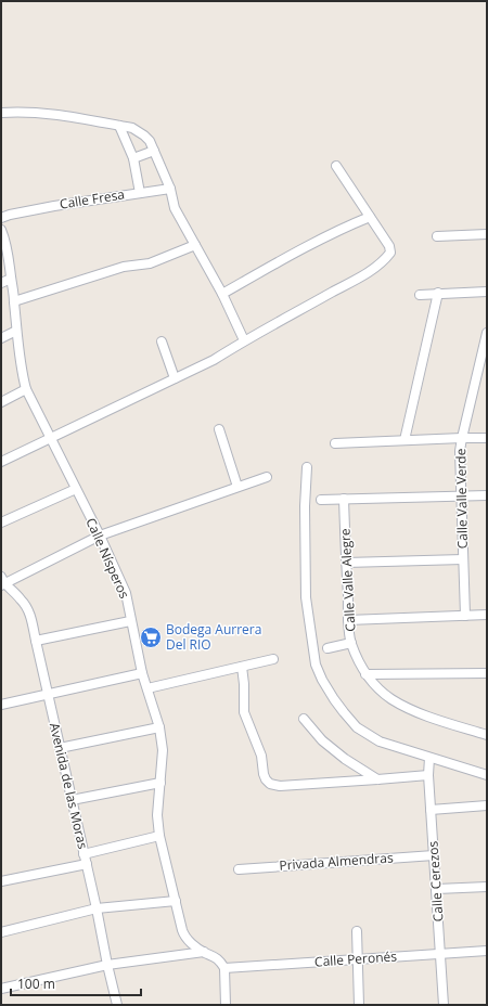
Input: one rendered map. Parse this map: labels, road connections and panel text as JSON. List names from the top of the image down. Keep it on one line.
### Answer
{"streets":{"street":["Calle Fresa","Calle Valle Verde","Calle Nísperos","Calle Valle Alegre","Avenida de las Moras","Privada Almendras","Calle Cerezos","Calle Peronés"]},"crossings":[["Calle Nísperos","Calle Peronés"],["Privada Almendras","Calle Cerezos"],["Calle Cerezos","Calle Peronés"]],"places":{"supermarket":["Bodega Aurrera Del RIO"]},"scale_bar":"100 m"}
